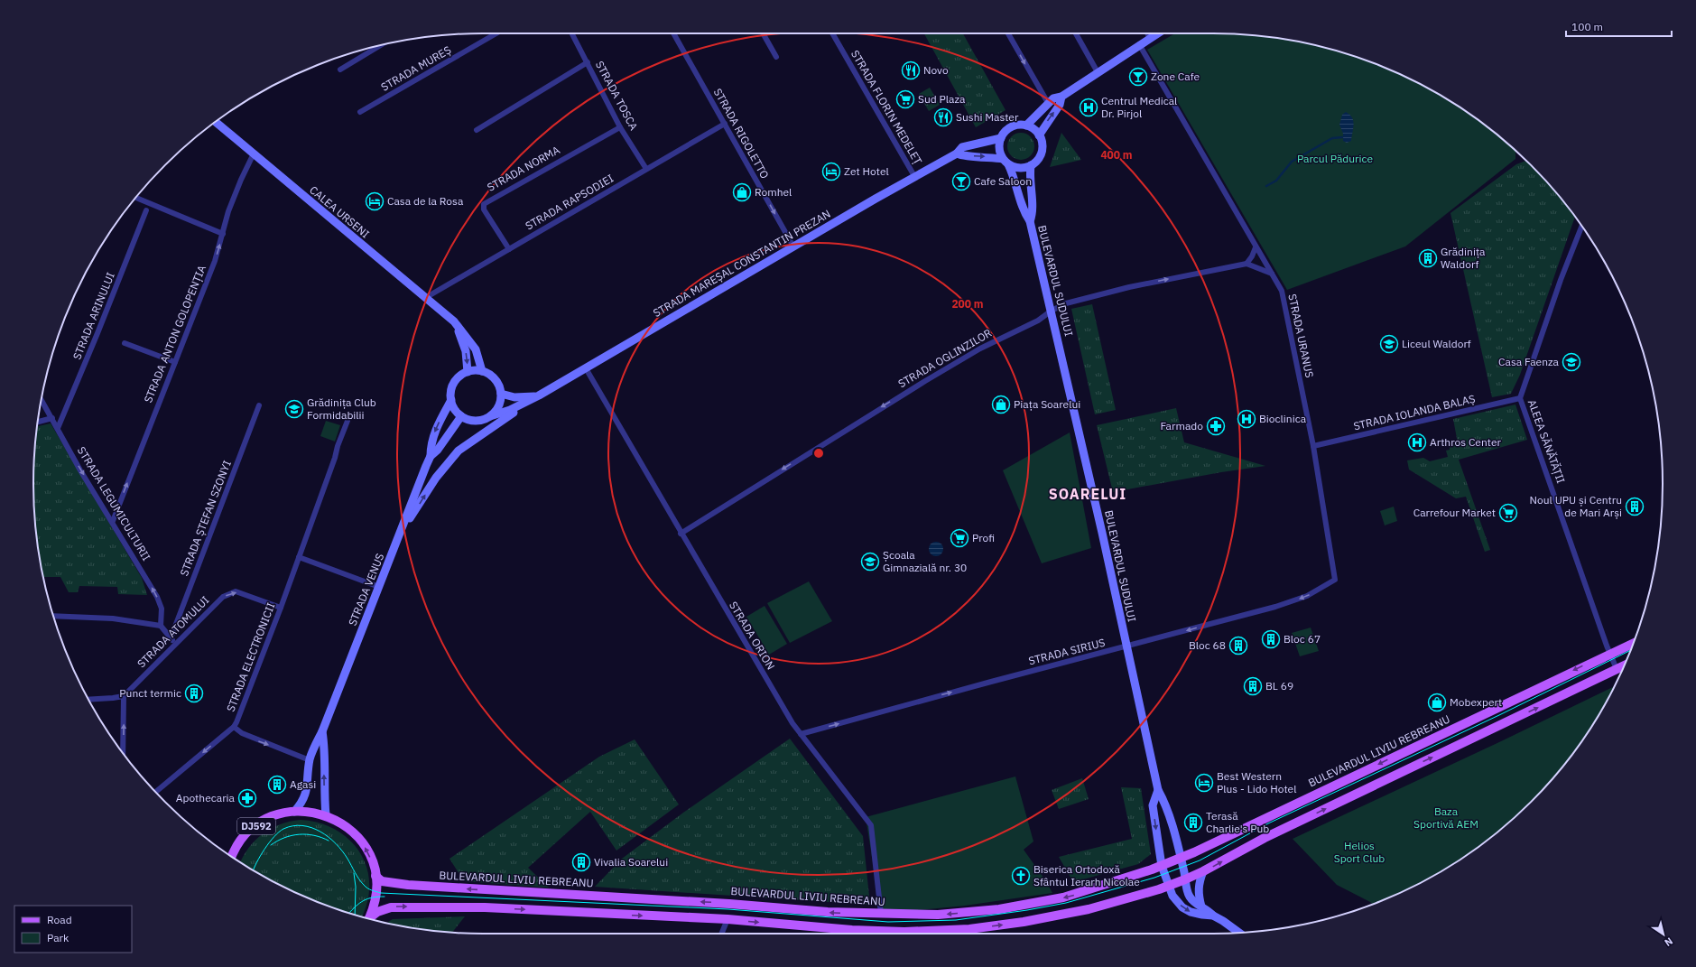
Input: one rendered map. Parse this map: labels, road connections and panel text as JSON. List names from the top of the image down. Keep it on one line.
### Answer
{"streets":{"main road":["CALEA URSENI","STRADA MAREȘAL CONSTANTIN PREZAN","BULEVARDUL SUDULUI","STRADA VENUS","BULEVARDUL LIVIU REBREANU","DJ592"],"street":["STRADA MUREȘ","STRADA TOSCA","STRADA FLORIN MEDELEȚ","STRADA RIGOLETTO","STRADA NORMA","STRADA RAPSODIEI","STRADA ARINULUI","STRADA ANTON GOLOPENȚIA","STRADA URANUS","STRADA OGLINZILOR","STRADA IOLANDA BALAȘ","ALEEA SĂNĂTĂȚII","STRADA LEGUMICULTURII","STRADA ȘTEFAN SZONYI","STRADA ATOMULUI","STRADA ORION","STRADA SIRIUS","STRADA ELECTRONICII"]},"crossings":[["STRADA TOSCA","STRADA NORMA"],["STRADA TOSCA","STRADA RAPSODIEI"],["STRADA FLORIN MEDELEȚ","STRADA MAREȘAL CONSTANTIN PREZAN"],["STRADA RIGOLETTO","STRADA RAPSODIEI"],["STRADA RIGOLETTO","STRADA MAREȘAL CONSTANTIN PREZAN"],["STRADA NORMA","STRADA RAPSODIEI"],["STRADA RAPSODIEI","CALEA URSENI"],["CALEA URSENI","STRADA MAREȘAL CONSTANTIN PREZAN"],["CALEA URSENI","STRADA ANTON GOLOPENȚIA"],["CALEA URSENI","STRADA VENUS"],["STRADA MAREȘAL CONSTANTIN PREZAN","BULEVARDUL SUDULUI"],["STRADA MAREȘAL CONSTANTIN PREZAN","STRADA VENUS"],["STRADA MAREȘAL CONSTANTIN PREZAN","STRADA ORION"],["BULEVARDUL SUDULUI","STRADA OGLINZILOR"],["BULEVARDUL SUDULUI","STRADA SIRIUS"],["BULEVARDUL SUDULUI","BULEVARDUL LIVIU REBREANU"],["STRADA ARINULUI","STRADA LEGUMICULTURII"],["STRADA ANTON GOLOPENȚIA","STRADA LEGUMICULTURII"],["STRADA URANUS","STRADA IOLANDA BALAȘ"],["STRADA URANUS","STRADA SIRIUS"],["STRADA OGLINZILOR","STRADA ORION"],["STRADA IOLANDA BALAȘ","ALEEA SĂNĂTĂȚII"],["ALEEA SĂNĂTĂȚII","BULEVARDUL LIVIU REBREANU"],["STRADA VENUS","DJ592"],["STRADA ATOMULUI","STRADA ELECTRONICII"],["STRADA ORION","STRADA SIRIUS"],["STRADA ORION","BULEVARDUL LIVIU REBREANU"],["BULEVARDUL LIVIU REBREANU","DJ592"]],"one_way":["STRADA RIGOLETTO","STRADA ANTON GOLOPENȚIA","STRADA ATOMULUI"],"districts":["SOARELUI"],"parks":["Parcul Pădurice","Baza Sportivă AEM","Helios Sport Club"],"places":{"restaurant":["Novo","Sushi Master"],"bar":["Zone Cafe","Cafe Saloon"],"supermarket":["Sud Plaza","Carrefour Market","Profi"],"hospital":["Centrul Medical Dr. Pirjol","Bioclinica","Arthros Center"],"hotel":["Zet Hotel","Casa de la Rosa","Best Western Plus - Lido Hotel"],"shop":["Romhel","Piața Soarelui","Mobexpert"],"building":["Grădinița Waldorf","Noul UPU și Centru de Mari Arși","Bloc 67","Bloc 68","BL 69","Punct termic","Agasi","Terasă Charlie's Pub","Vivalia Soarelui"],"school or university":["Liceul Waldorf","Casa Faenza","Grădinița Club Formidabilii","Școala Gimnazială nr. 30"],"pharmacy":["Farmado","Apothecaria"],"church":["Biserica Ortodoxă Sfântul Ierarh Nicolae"]},"legend":["Road","Park"],"scale_bar":"100 m","north":"bottom right","rings":["400 m","200 m"]}
